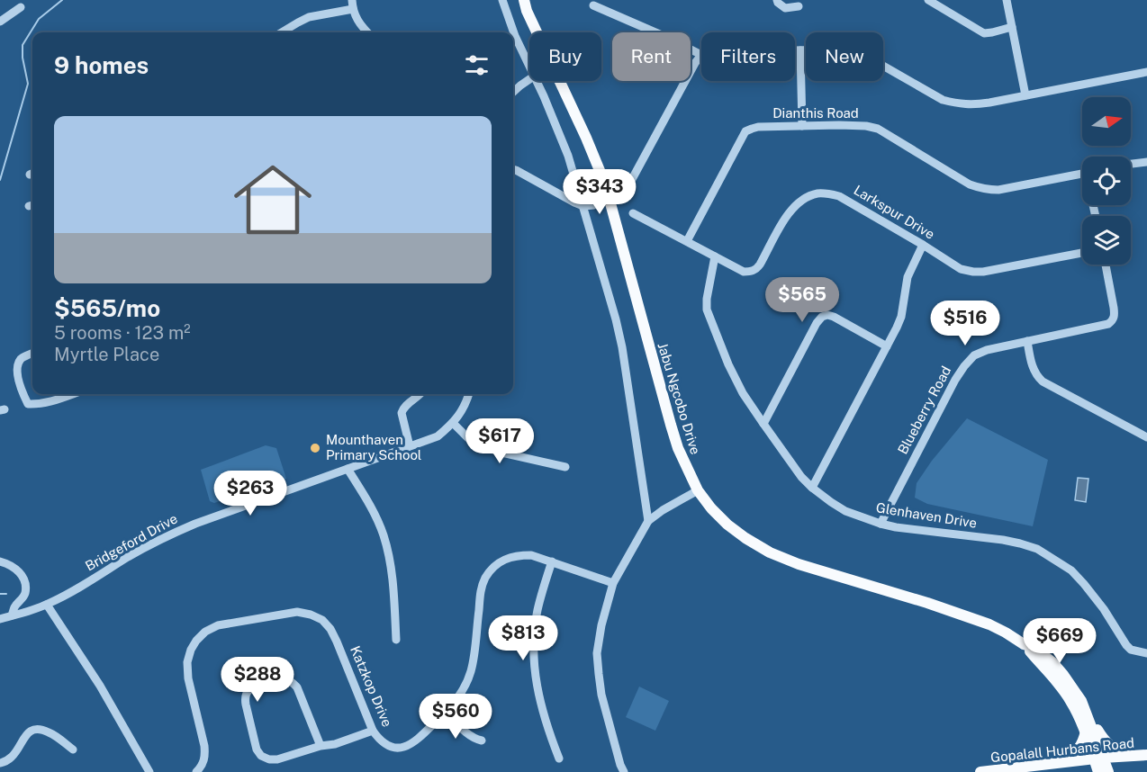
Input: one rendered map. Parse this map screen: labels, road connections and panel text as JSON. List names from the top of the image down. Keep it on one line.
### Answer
{"streets":{"main road":["Jabu Ngcobo Drive","Gopalall Hurbans Road"],"street":["Dianthis Road","Larkspur Drive","Blueberry Road","Glenhaven Drive","Bridgeford Drive","Katzkop Drive"]},"crossings":[["Dianthis Road","Larkspur Drive"],["Larkspur Drive","Glenhaven Drive"],["Jabu Ngcobo Drive","Gopalall Hurbans Road"],["Blueberry Road","Glenhaven Drive"]],"places":["Mounthaven Primary School"],"north":"right","page":{"chip":["Buy","Rent","Filters","New"],"heading":"9 homes","list":[{"name":"$565/mo","note":"5 rooms · 123 m² · Myrtle Place"}],"price":["$343","$565","$516","$617","$263","$813","$669","$288","$560"]}}
